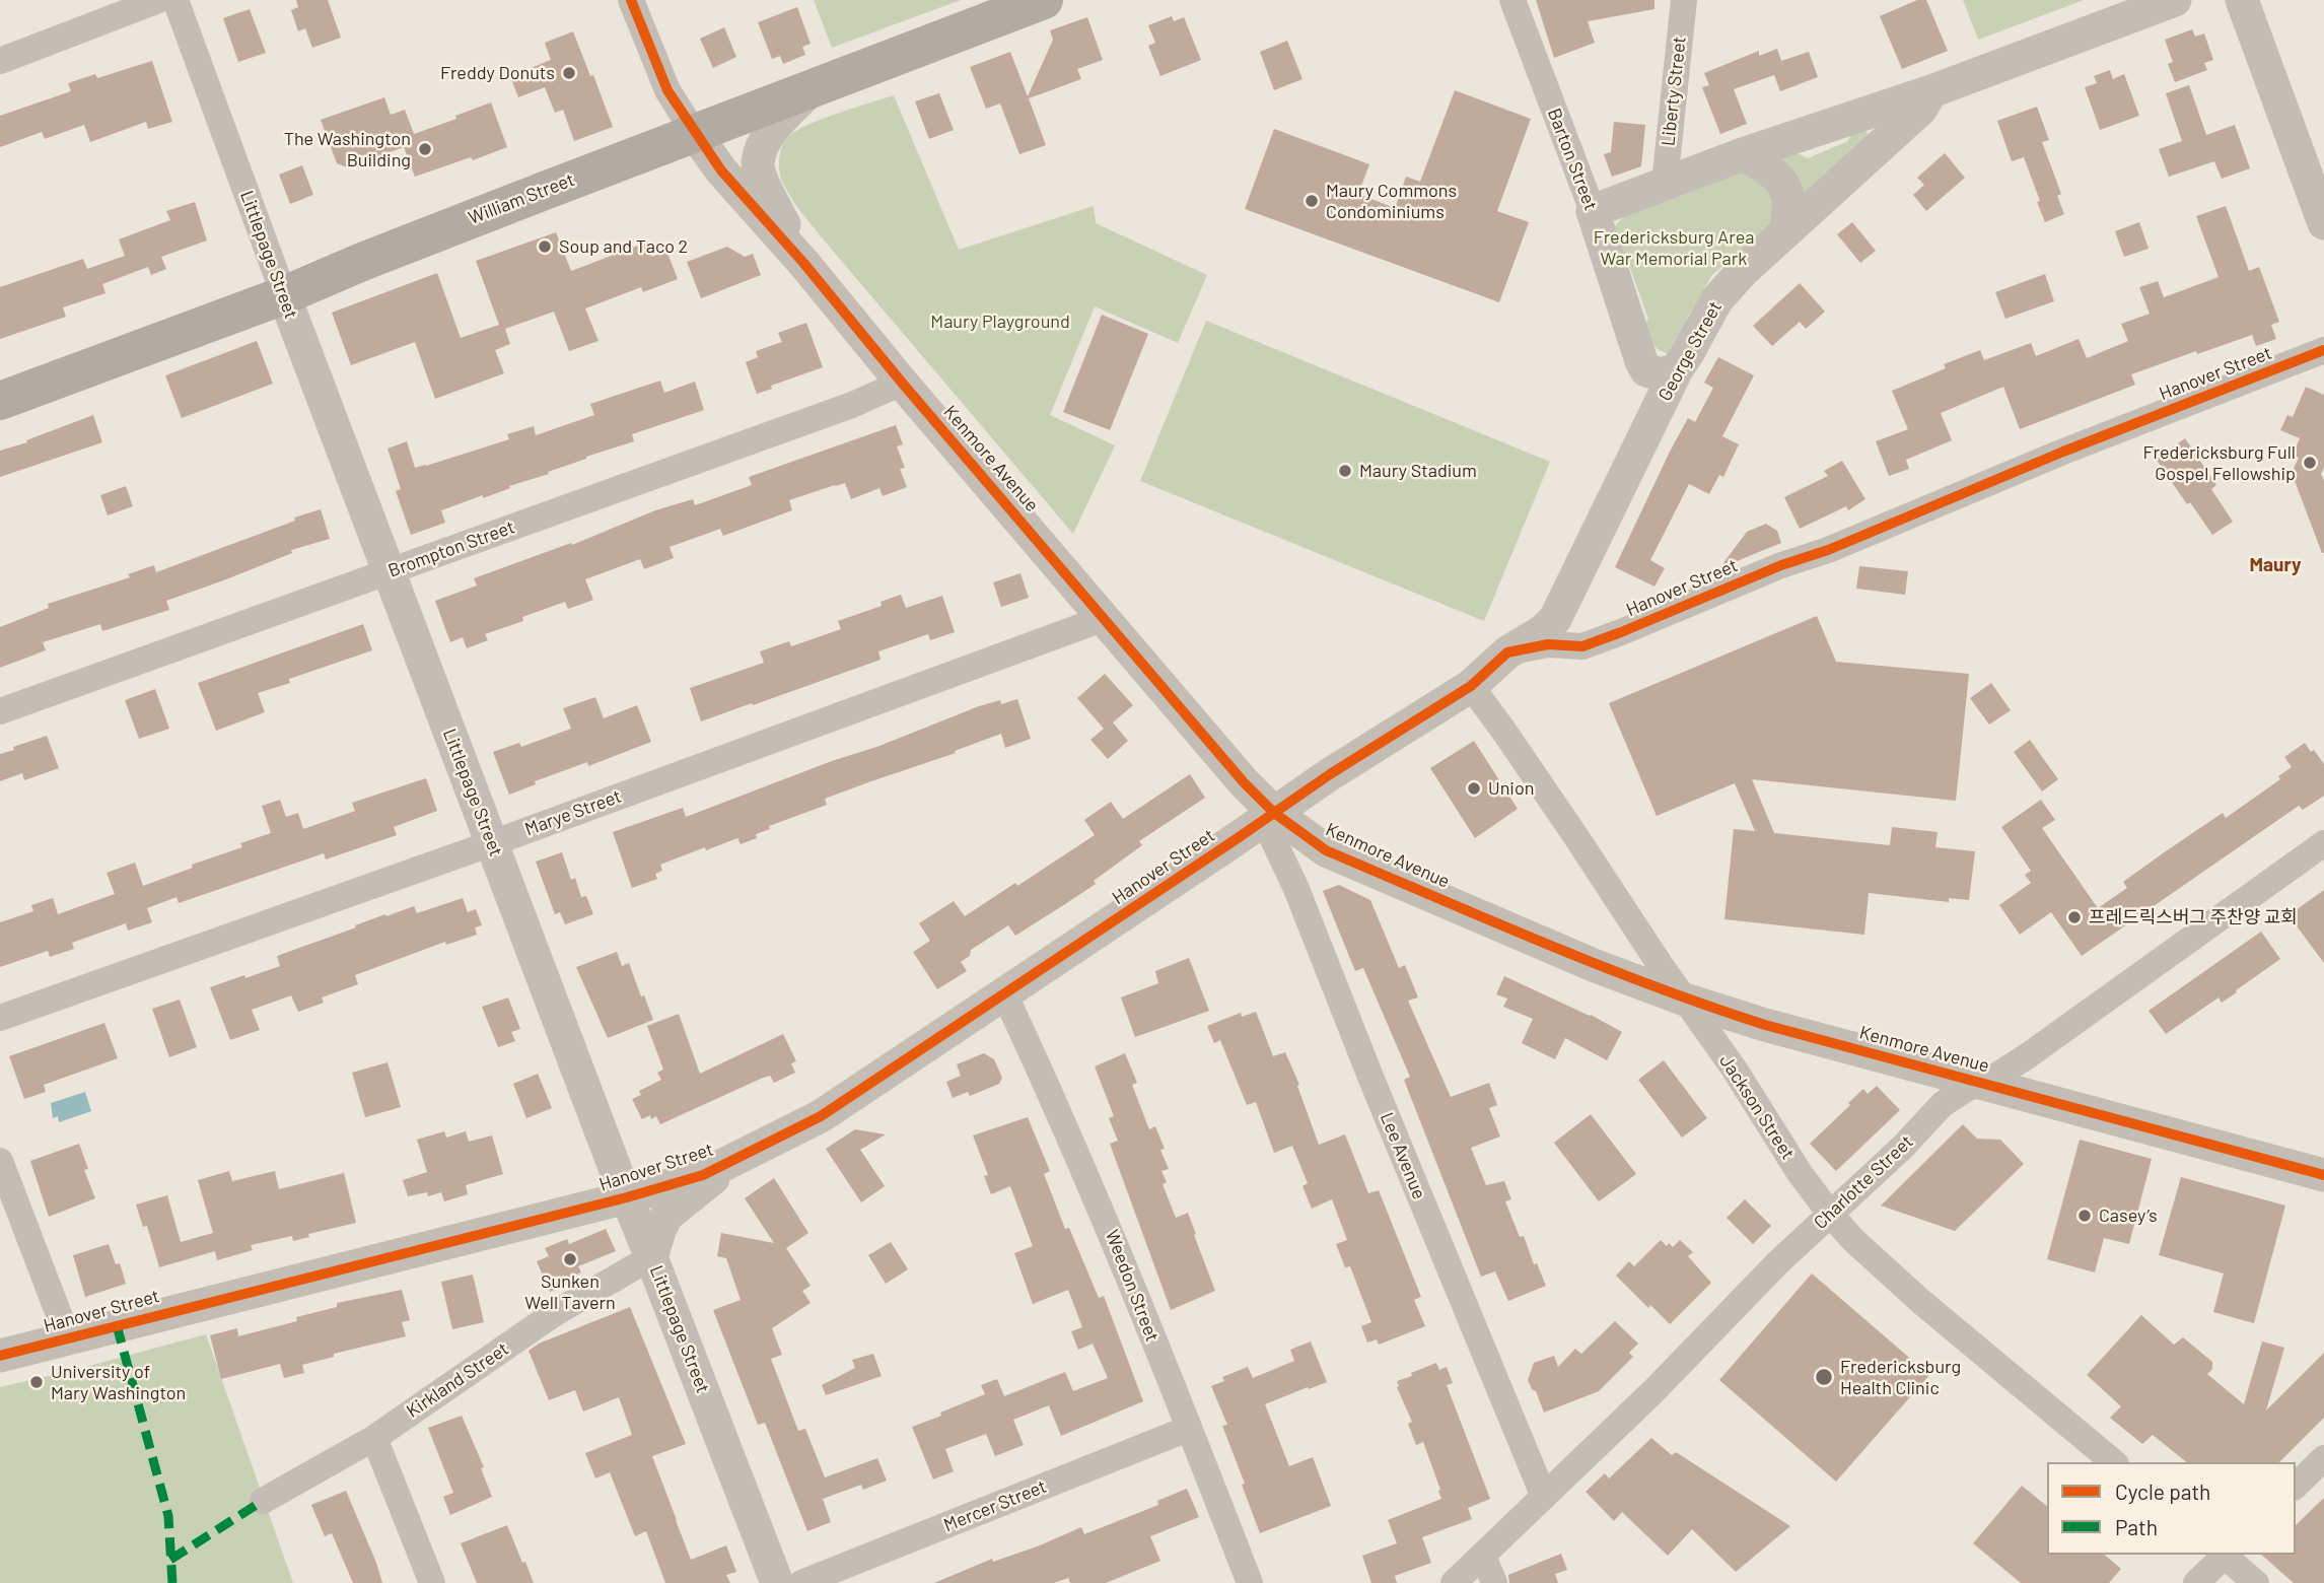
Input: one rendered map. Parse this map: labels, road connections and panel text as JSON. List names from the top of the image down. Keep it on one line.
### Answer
{"streets":{"main road":["William Street"],"street":["Liberty Street","Barton Street","Littlepage Street","George Street","Hanover Street","Kenmore Avenue","Brompton Street","Marye Street","Jackson Street","Lee Avenue","Charlotte Street","Weedon Street","Kirkland Street","Mercer Street"]},"crossings":[["Barton Street","George Street"],["William Street","Littlepage Street"],["William Street","Kenmore Avenue"],["Littlepage Street","Hanover Street"],["Littlepage Street","Brompton Street"],["Littlepage Street","Marye Street"],["Littlepage Street","Kirkland Street"],["George Street","Hanover Street"],["Hanover Street","Kenmore Avenue"],["Hanover Street","Jackson Street"],["Hanover Street","Lee Avenue"],["Hanover Street","Weedon Street"],["Kenmore Avenue","Brompton Street"],["Kenmore Avenue","Marye Street"],["Kenmore Avenue","Jackson Street"],["Kenmore Avenue","Lee Avenue"],["Kenmore Avenue","Charlotte Street"],["Jackson Street","Charlotte Street"],["Lee Avenue","Charlotte Street"],["Weedon Street","Mercer Street"]],"districts":["Maury"],"parks":["Fredericksburg Area War Memorial Park","Maury Playground"],"places":["Freddy Donuts","The Washington Building","Maury Commons Condominiums","Soup and Taco 2","Fredericksburg Full Gospel Fellowship","Maury Stadium","Union","프레드릭스버그 주찬양 교회","Casey’s","Sunken Well Tavern","Fredericksburg Health Clinic","University of Mary Washington"],"legend":["Cycle path","Path"]}
